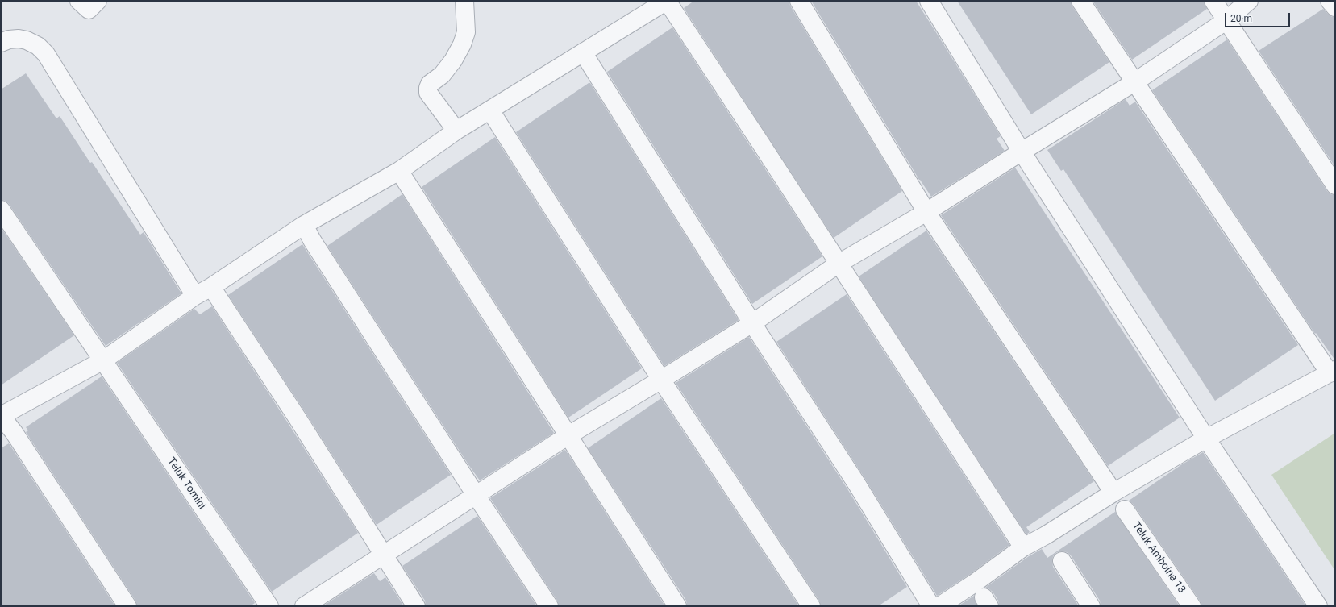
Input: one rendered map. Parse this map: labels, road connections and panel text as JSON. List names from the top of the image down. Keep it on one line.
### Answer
{"streets":{"street":["Teluk Tomini","Teluk Amboina 13"]},"scale_bar":"20 m"}
